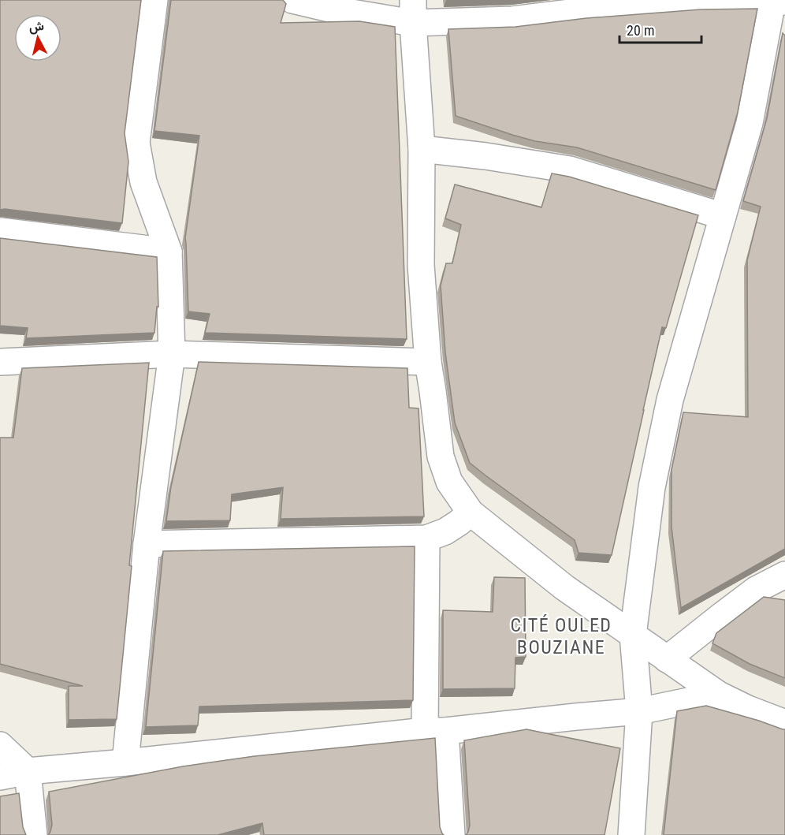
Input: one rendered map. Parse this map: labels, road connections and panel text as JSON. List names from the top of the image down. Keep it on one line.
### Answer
{"districts":["CITÉ OULED BOUZIANE"],"scale_bar":"20 m","north":"top"}
